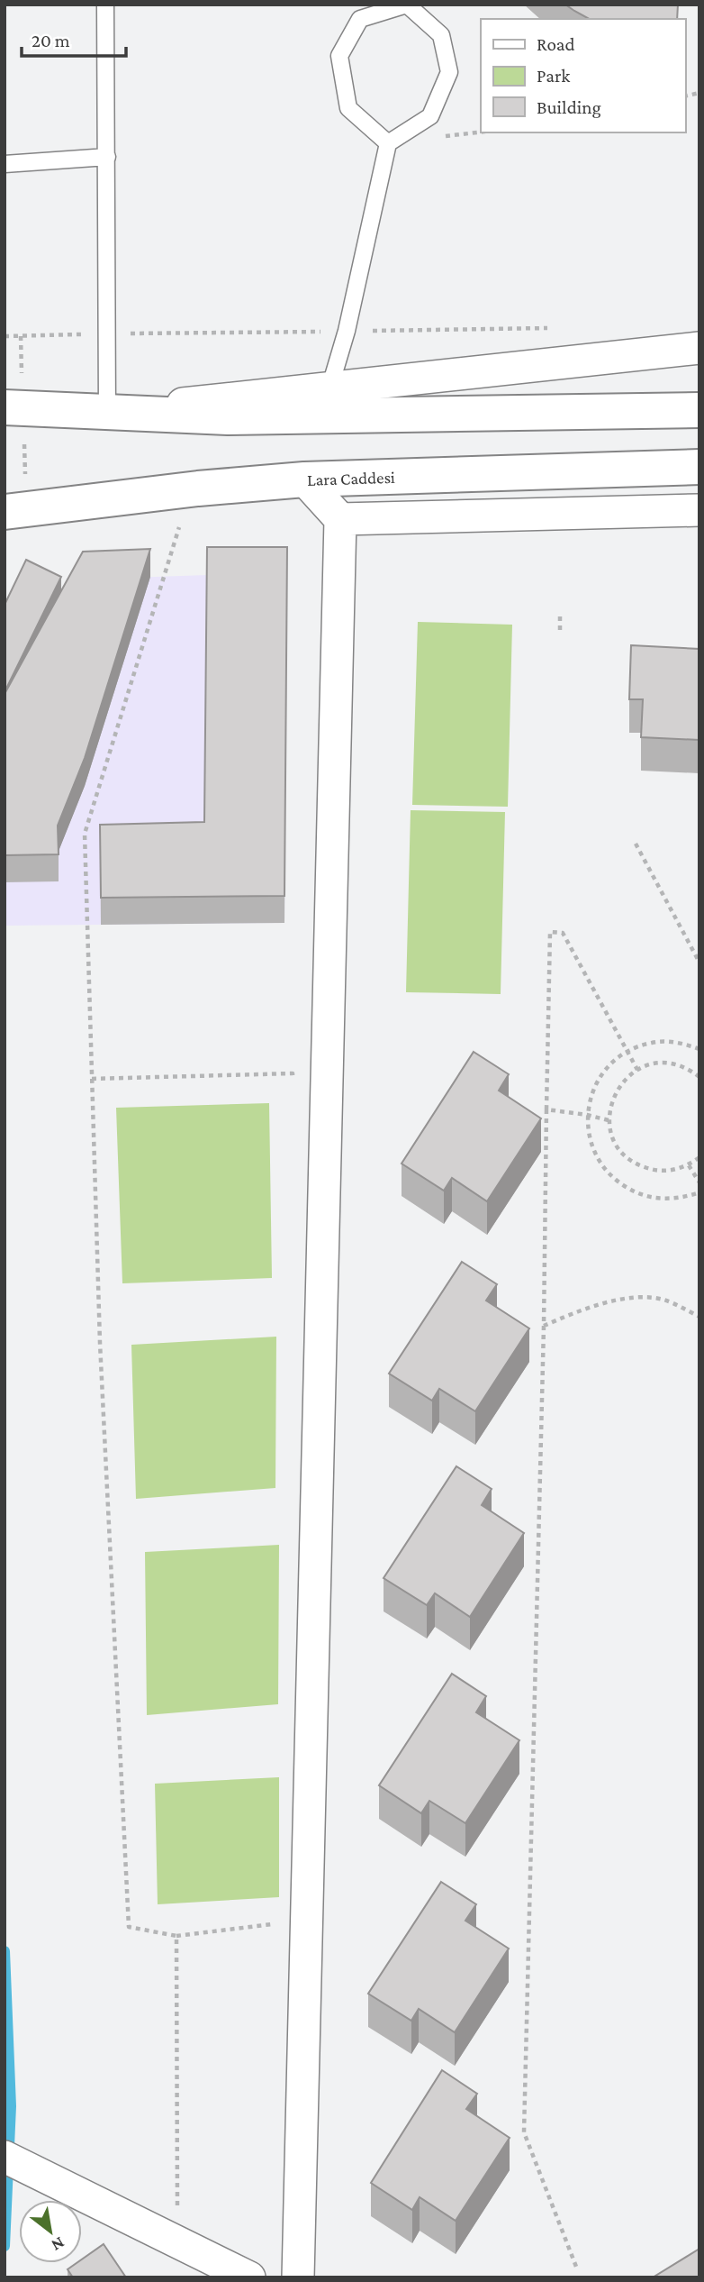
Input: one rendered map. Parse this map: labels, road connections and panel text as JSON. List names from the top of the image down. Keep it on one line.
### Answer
{"streets":{"main road":["Lara Caddesi"]},"legend":["Road","Park","Building"],"scale_bar":"20 m","north":"bottom right"}
